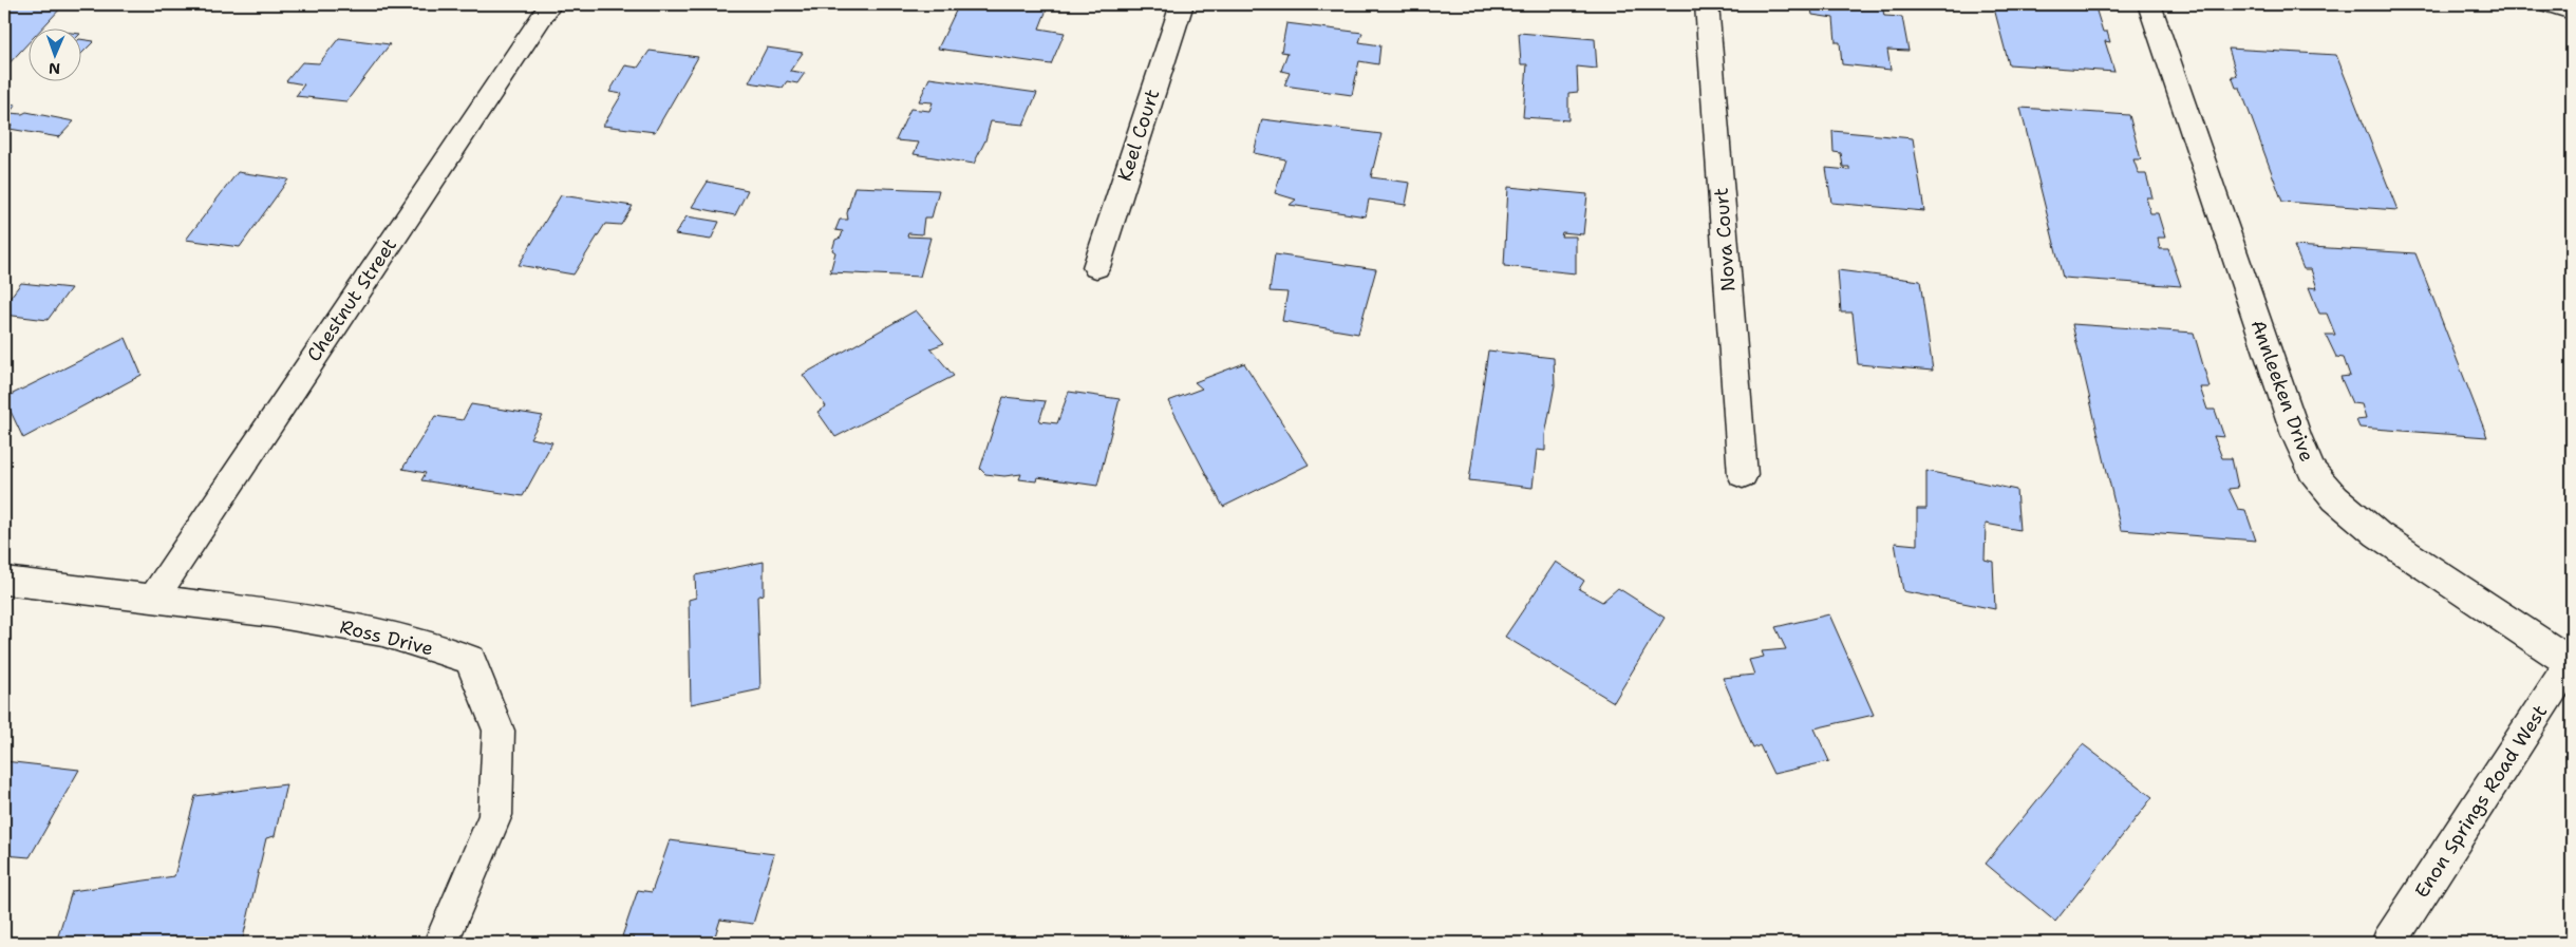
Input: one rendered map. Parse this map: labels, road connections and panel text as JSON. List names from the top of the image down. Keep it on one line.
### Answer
{"streets":{"street":["Keel Court","Nova Court","Chestnut Street","Annleeken Drive","Ross Drive","Enon Springs Road West"]},"crossings":[["Chestnut Street","Ross Drive"],["Annleeken Drive","Enon Springs Road West"]],"north":"bottom"}
